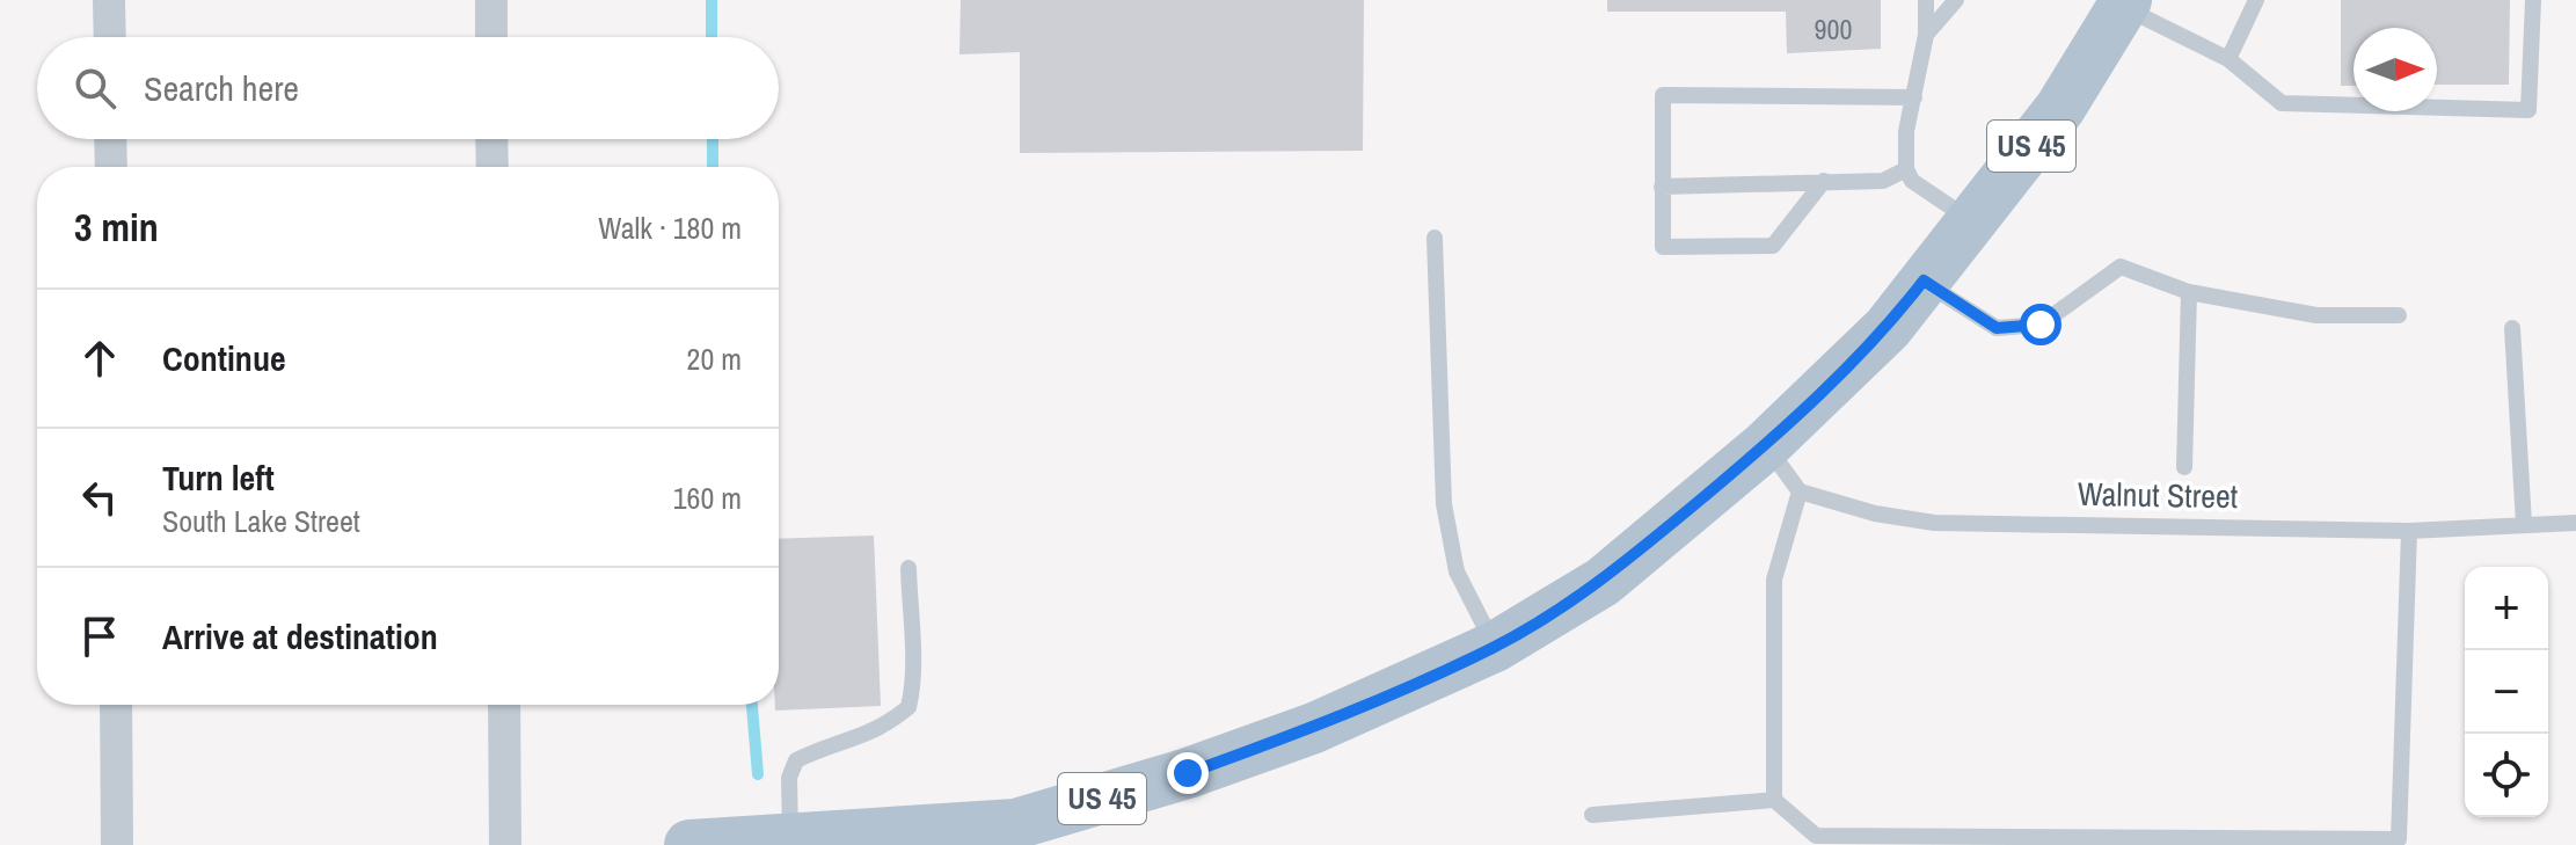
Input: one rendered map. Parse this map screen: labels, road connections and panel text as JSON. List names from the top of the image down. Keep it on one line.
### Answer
{"streets":{"main road":["US 45"],"lane":["Walnut Street"]},"house_numbers":["900"],"north":"right","page":{"search":"Search here","heading":["3 min","Walk · 180 m"],"list":[["Continue","20 m"],["Turn left","South Lake Street","160 m"],"Arrive at destination"],"map_buttons":["+","−"]}}
